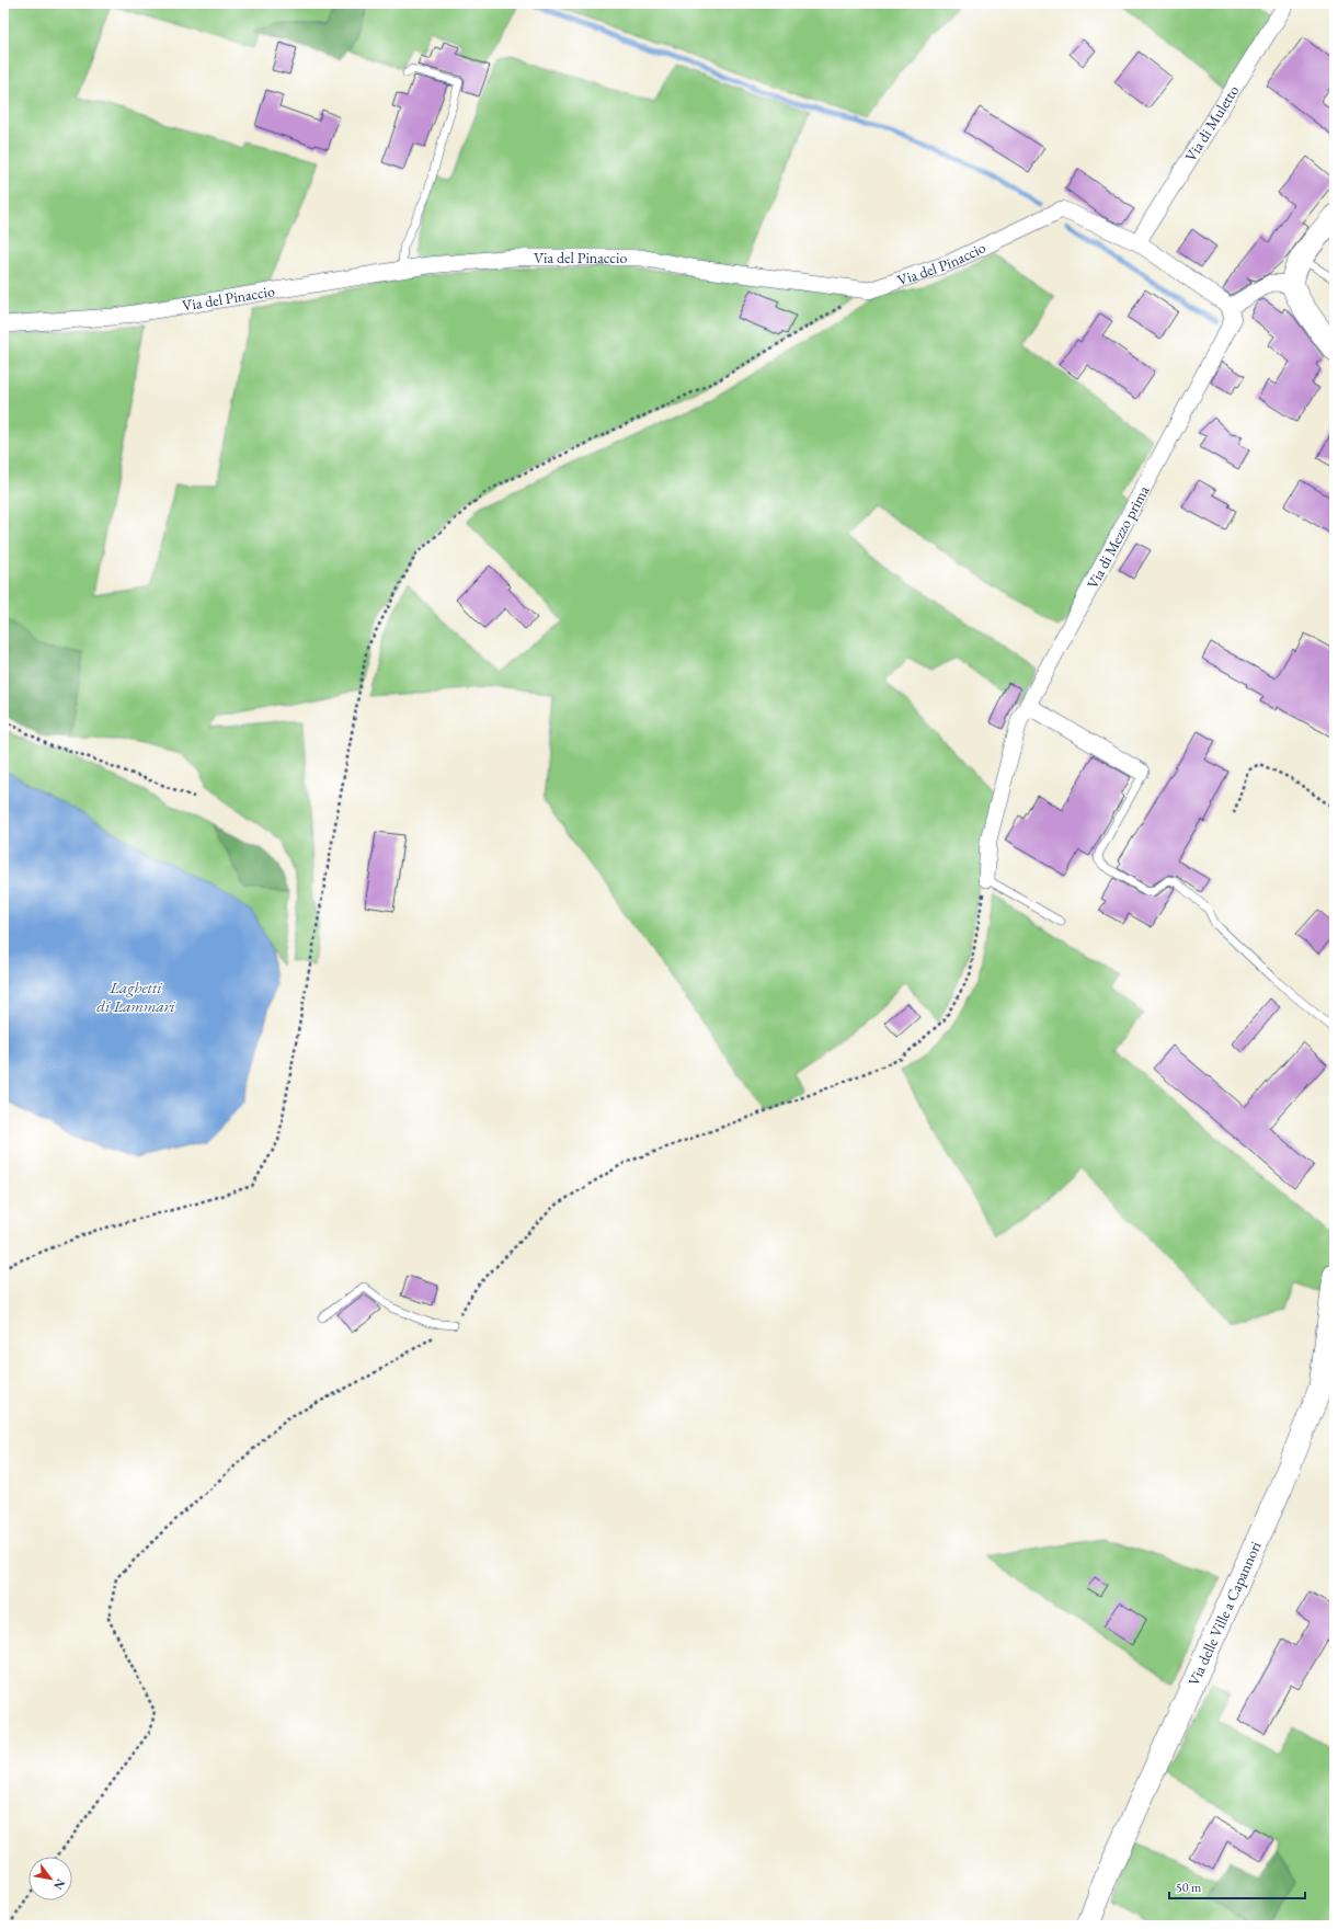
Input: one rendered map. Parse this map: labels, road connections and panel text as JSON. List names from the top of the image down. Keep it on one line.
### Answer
{"streets":{"street":["Via di Muletto","Via del Pinaccio","Via di Mezzo prima","Via delle Ville a Capannori"]},"crossings":[["Via di Muletto","Via del Pinaccio"]],"water":["Laghetti di Lammari"],"scale_bar":"50 m","north":"bottom right"}
